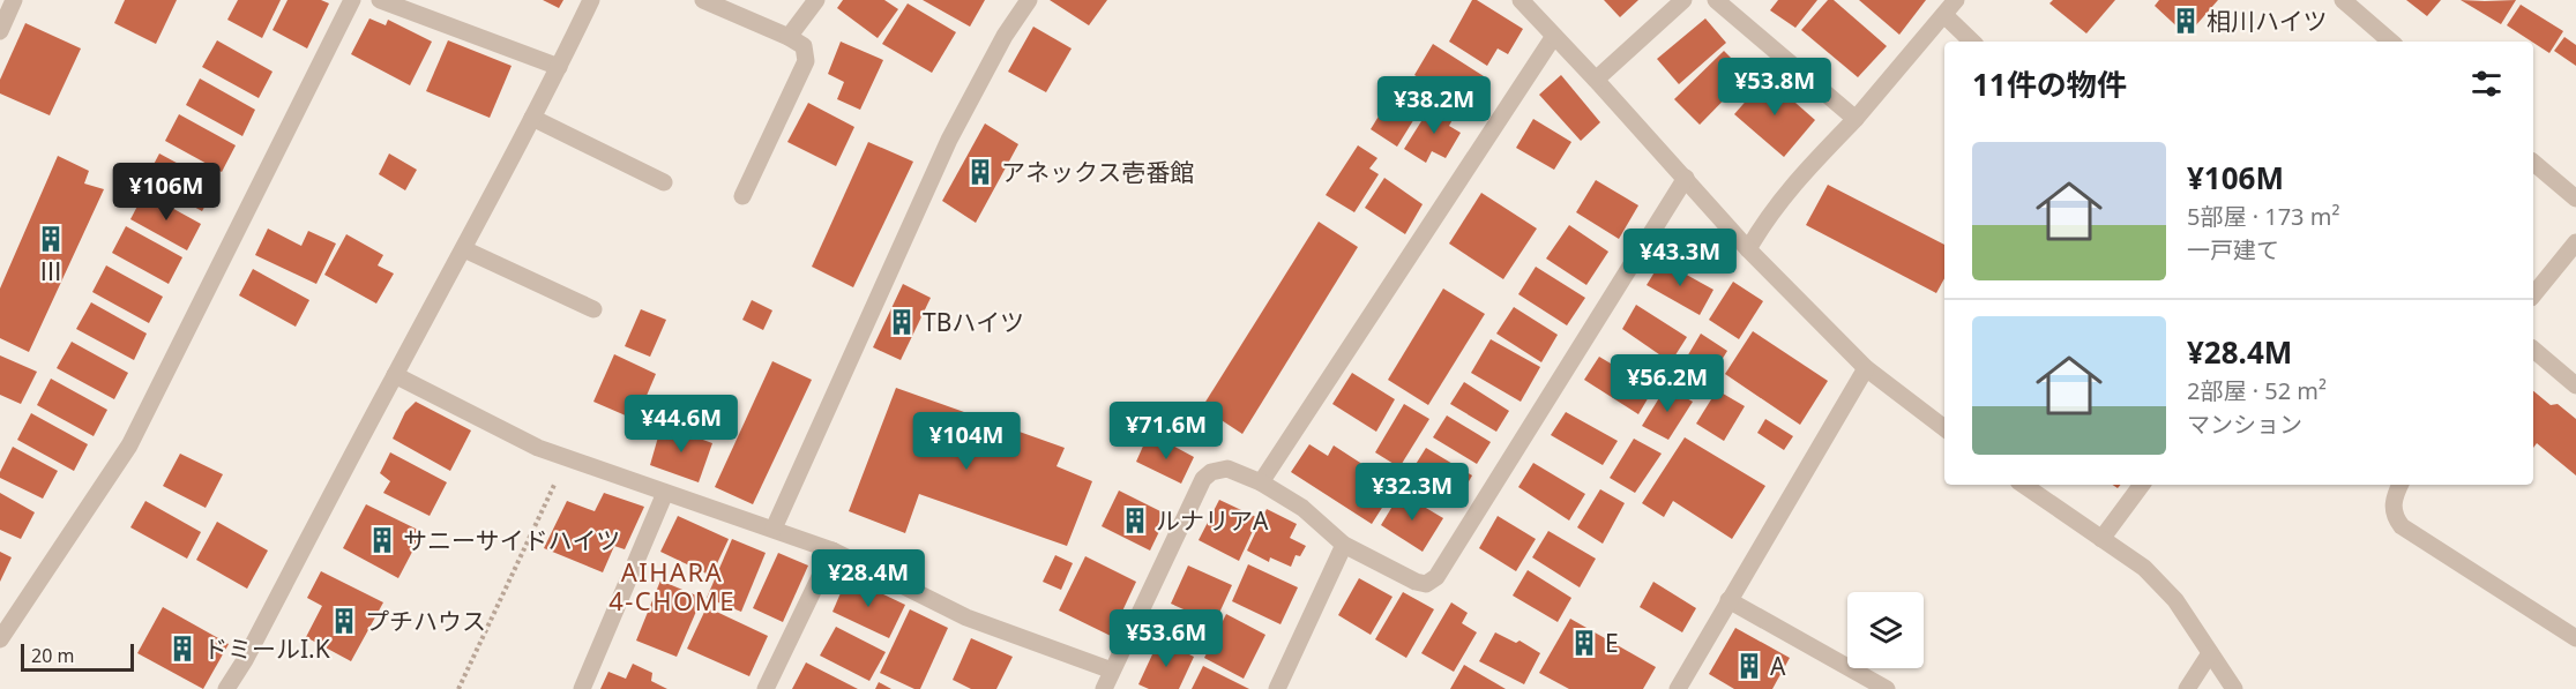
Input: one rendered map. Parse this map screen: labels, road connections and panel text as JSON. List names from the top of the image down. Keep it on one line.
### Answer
{"districts":["AIHARA 4-CHOME"],"places":{"building":["相川ハイツ","アネックス壱番館","Ⅲ","TBハイツ","ルナリアA","サニーサイドハイツ","プチハウス","E","ドミールI.K","A"]},"scale_bar":"20 m","page":{"heading":"11件の物件","price":["¥53.8M","¥38.2M","¥106M","¥43.3M","¥56.2M","¥44.6M","¥71.6M","¥104M","¥32.3M","¥28.4M","¥53.6M"],"list":[{"name":"¥106M","note":"5部屋 · 173 m² · 一戸建て"},{"name":"¥28.4M","note":"2部屋 · 52 m² · マンション"}],"scale":"20 m"}}
